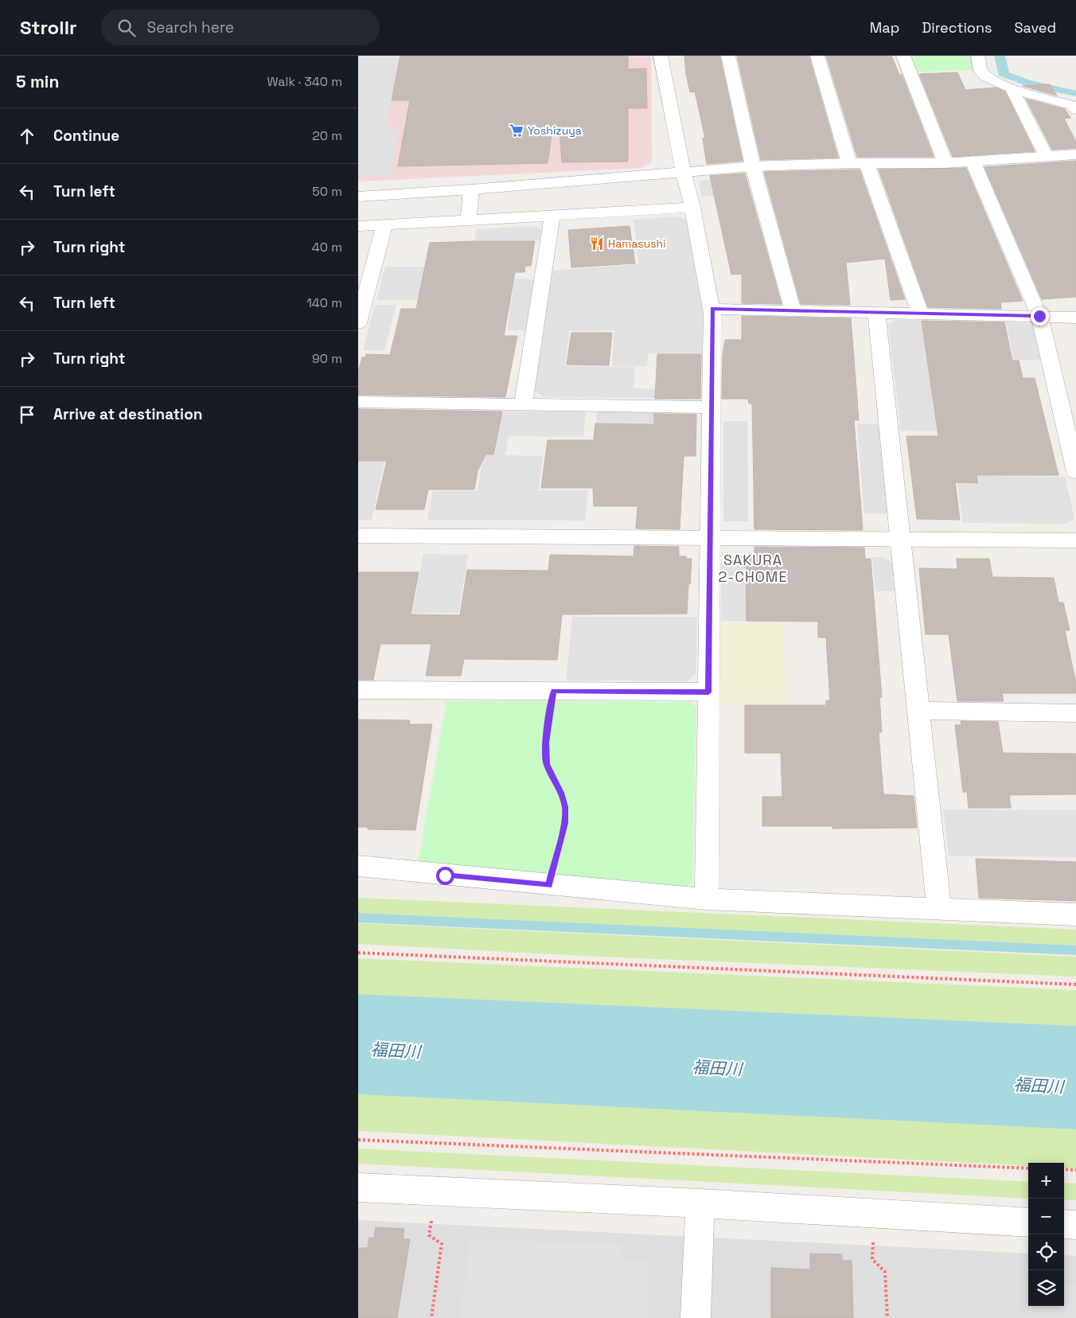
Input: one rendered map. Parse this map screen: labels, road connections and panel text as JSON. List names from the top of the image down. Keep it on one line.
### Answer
{"districts":["SAKURA 2-CHOME"],"water":["福田川"],"places":{"supermarket":["Yoshizuya"],"restaurant":["Hamasushi"]},"page":{"header":"Strollr","search":"Search here","nav":["Map","Directions","Saved"],"heading":["5 min","Walk · 340 m"],"list":[["Continue","20 m"],["Turn left","50 m"],["Turn right","40 m"],["Turn left","140 m"],["Turn right","90 m"],"Arrive at destination"],"map_buttons":["+","−"]}}
